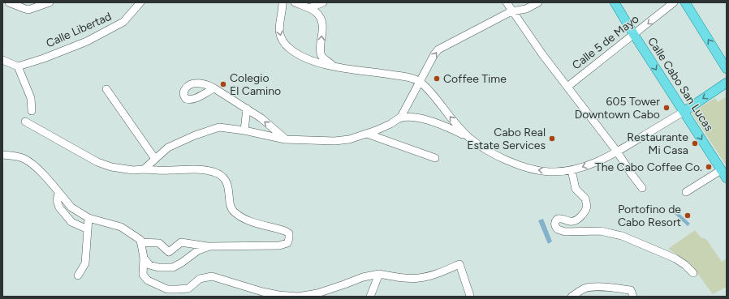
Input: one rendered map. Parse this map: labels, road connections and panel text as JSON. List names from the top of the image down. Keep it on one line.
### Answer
{"streets":{"main road":["Calle Cabo San Lucas"],"street":["Calle Libertad","Calle 5 de Mayo"]},"crossings":[["Calle 5 de Mayo","Calle Cabo San Lucas"]],"one_way":["Calle 5 de Mayo"],"places":["Coffee Time","Colegio El Camino","605 Tower Downtown Cabo","Cabo Real Estate Services","Restaurante Mi Casa","The Cabo Coffee Co.","Portofino de Cabo Resort"]}
